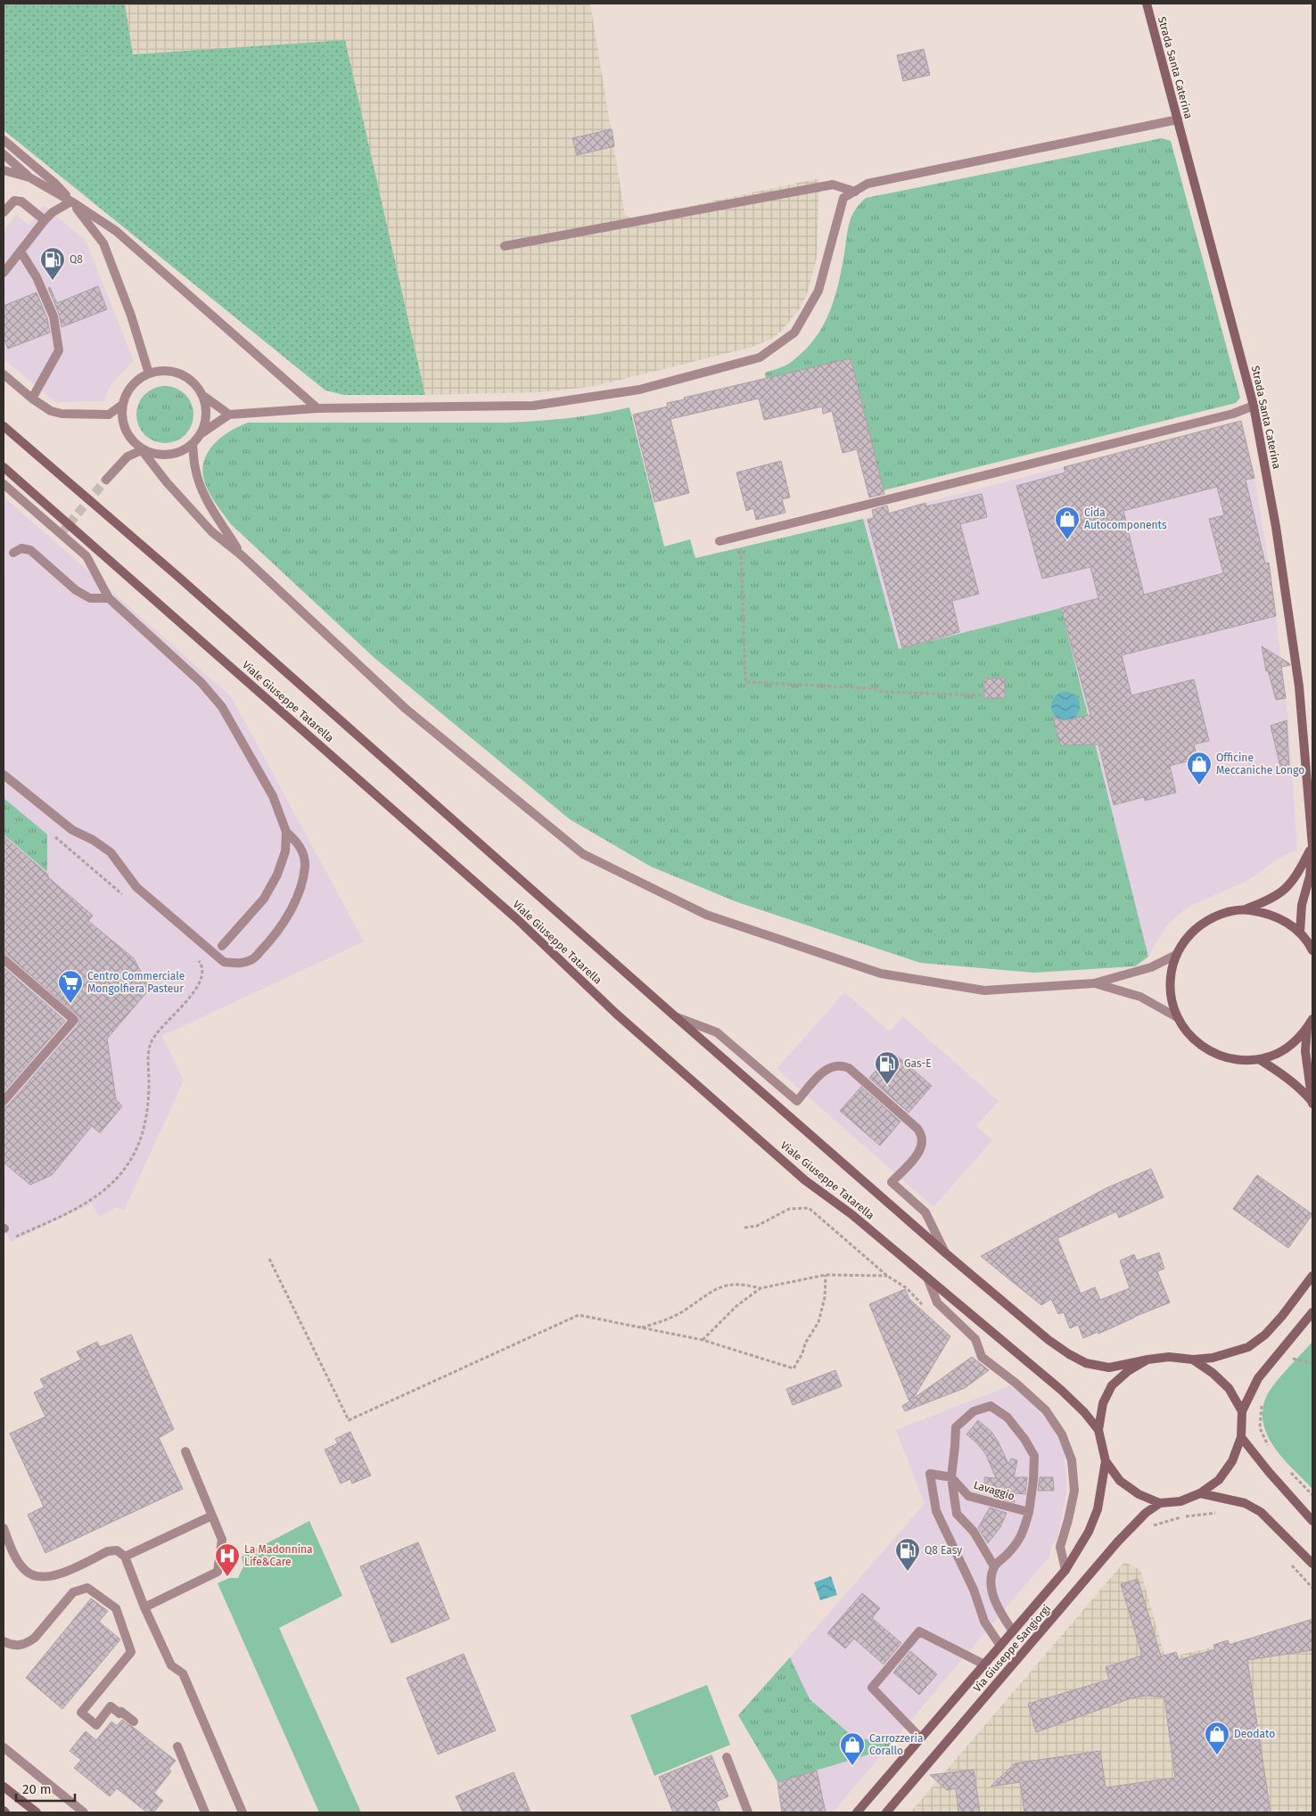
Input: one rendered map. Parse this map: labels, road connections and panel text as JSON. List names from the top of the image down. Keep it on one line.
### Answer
{"streets":{"main road":["Strada Santa Caterina","Viale Giuseppe Tatarella","Via Giuseppe Sangiorgi"],"street":["Lavaggio"]},"crossings":[["Viale Giuseppe Tatarella","Via Giuseppe Sangiorgi"]],"places":{"fuel station":["Q8","Gas-E","Q8 Easy"],"shop":["Cida Autocomponents","Officine Meccaniche Longo","Deodato","Carrozzeria Corallo"],"supermarket":["Centro Commerciale Mongolfiera Pasteur"],"hospital":["La Madonnina Life&Care"]},"scale_bar":"20 m"}
